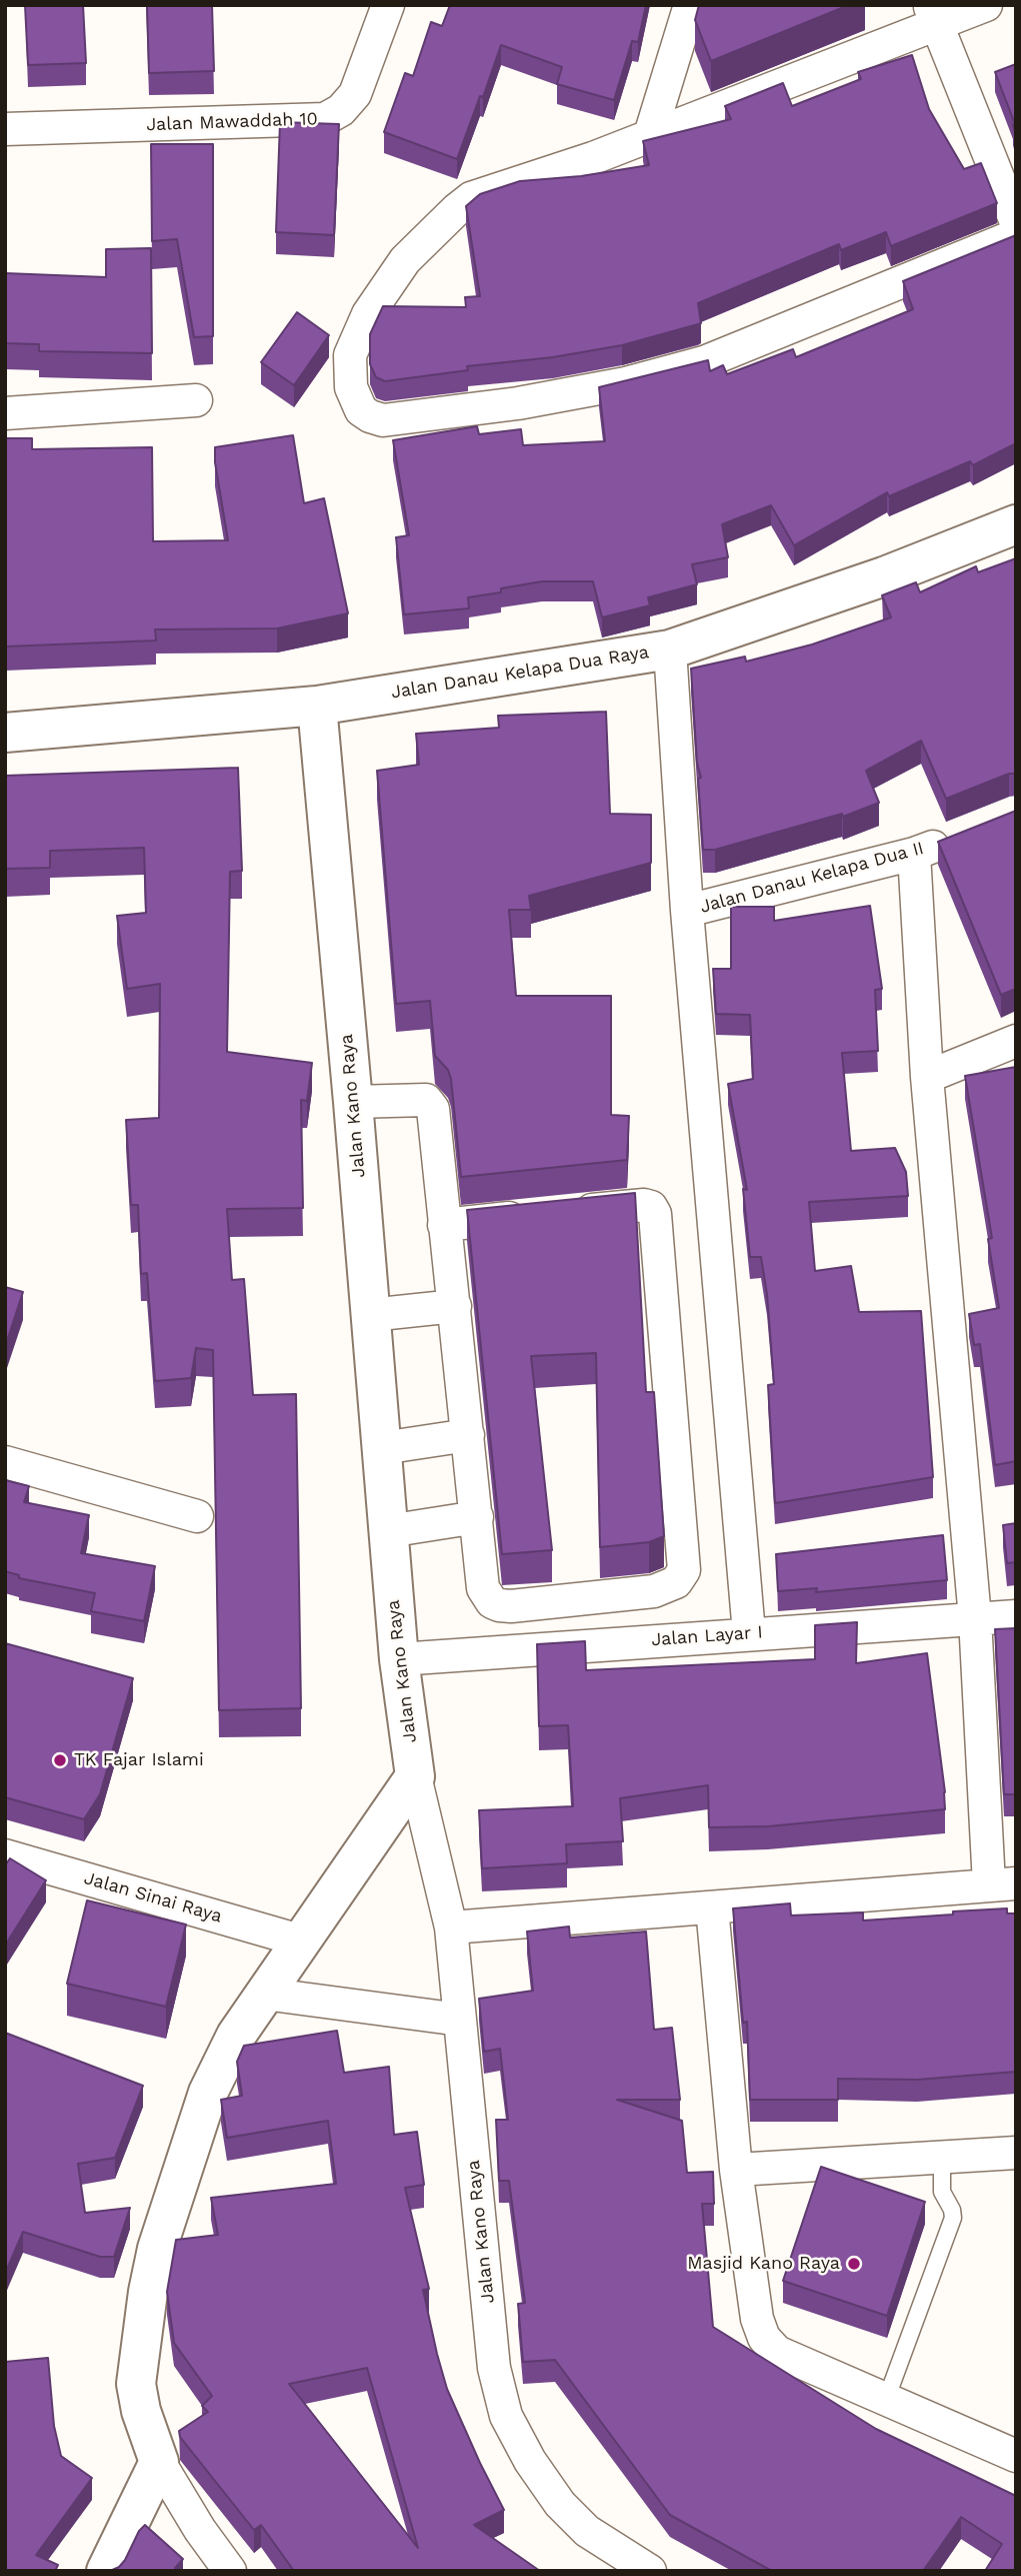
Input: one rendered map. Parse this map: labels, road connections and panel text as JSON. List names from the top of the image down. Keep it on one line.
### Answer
{"streets":{"street":["Jalan Mawaddah 10","Jalan Danau Kelapa Dua Raya","Jalan Danau Kelapa Dua II","Jalan Kano Raya","Jalan Layar I","Jalan Sinai Raya"]},"crossings":[["Jalan Danau Kelapa Dua Raya","Jalan Kano Raya"],["Jalan Kano Raya","Jalan Layar I"]],"places":["TK Fajar Islami","Masjid Kano Raya"]}
